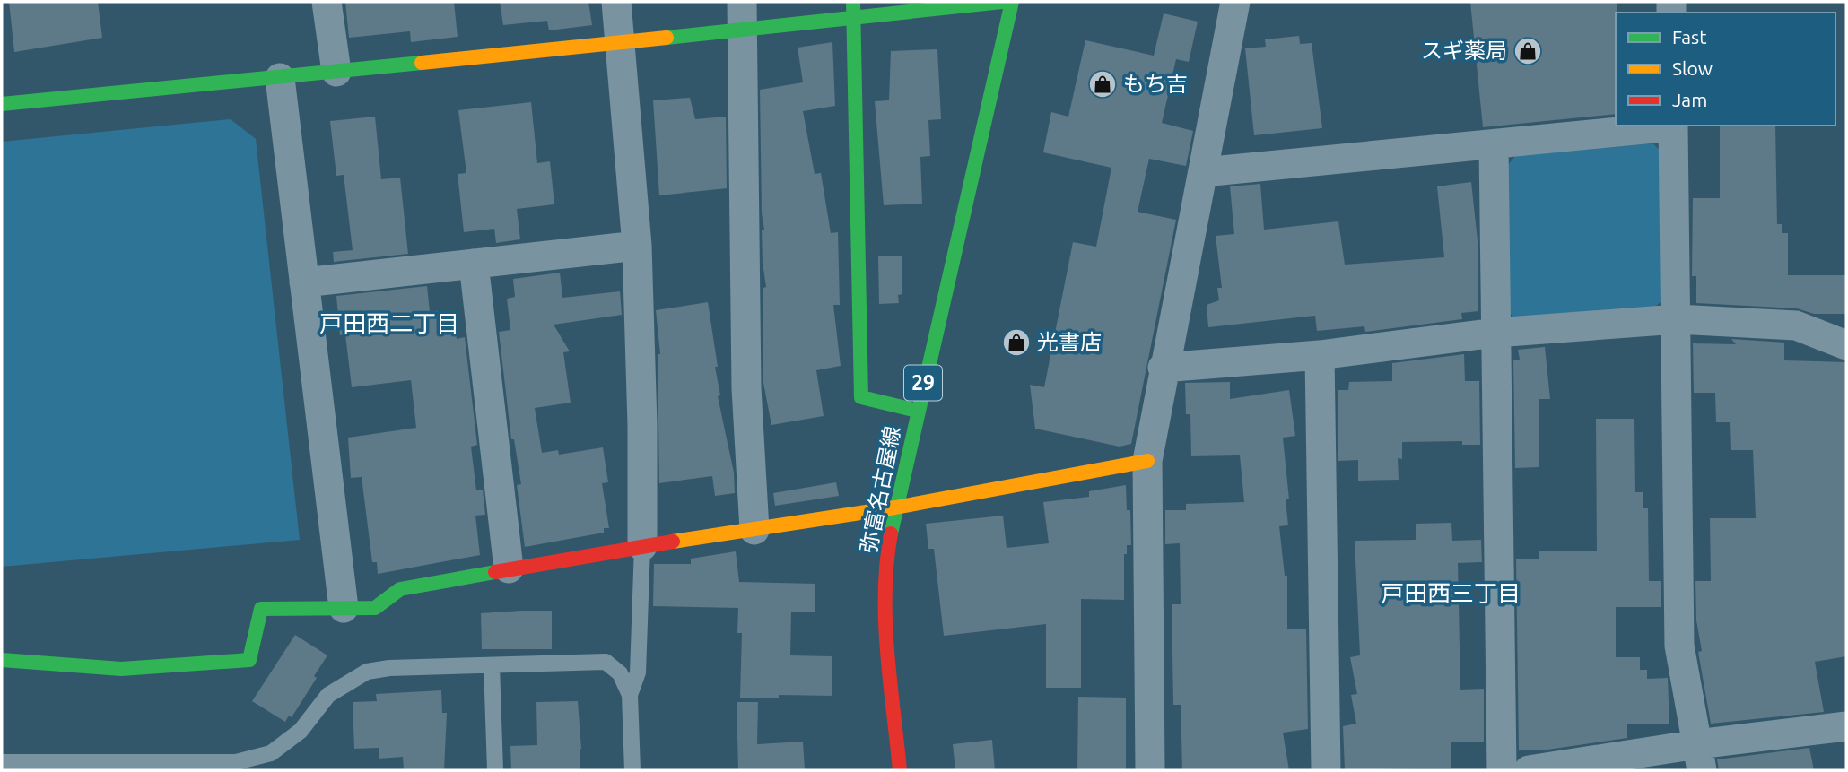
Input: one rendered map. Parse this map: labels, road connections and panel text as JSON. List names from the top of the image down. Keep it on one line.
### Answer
{"streets":{"street":["29","弥富名古屋線"]},"districts":["戸田西二丁目","戸田西三丁目"],"places":{"shop":["スギ薬局","もち吉","光書店"]},"legend":["Fast","Slow","Jam"]}
